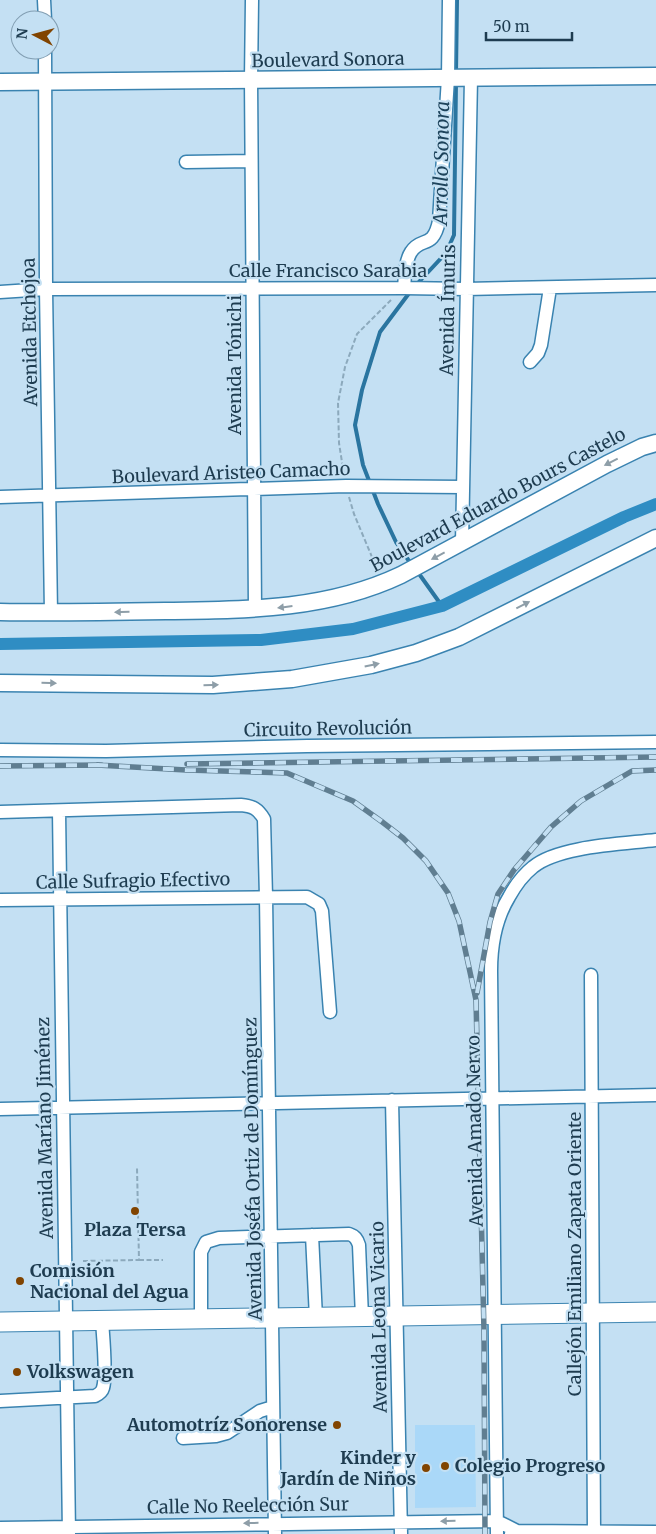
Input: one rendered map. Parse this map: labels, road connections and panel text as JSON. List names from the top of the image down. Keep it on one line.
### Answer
{"streets":{"main road":["Boulevard Sonora","Boulevard Eduardo Bours Castelo"],"street":["Calle Francisco Sarabia","Avenida Ímuris","Avenida Etchojoa","Avenida Tónichi","Boulevard Aristeo Camacho","Circuito Revolución","Calle Sufragio Efectivo","Avenida Maríano Jiménez","Avenida Amado Nervo","Avenida Joséfa Ortiz de Domínguez","Callejón Emiliano Zapata Oriente","Avenida Leona Vicario","Calle No Reelección Sur"]},"crossings":[["Boulevard Sonora","Avenida Ímuris"],["Boulevard Sonora","Avenida Etchojoa"],["Boulevard Sonora","Avenida Tónichi"],["Calle Francisco Sarabia","Avenida Ímuris"],["Calle Francisco Sarabia","Avenida Etchojoa"],["Calle Francisco Sarabia","Avenida Tónichi"],["Avenida Ímuris","Boulevard Aristeo Camacho"],["Avenida Ímuris","Boulevard Eduardo Bours Castelo"],["Avenida Etchojoa","Boulevard Aristeo Camacho"],["Avenida Etchojoa","Boulevard Eduardo Bours Castelo"],["Avenida Tónichi","Boulevard Aristeo Camacho"],["Avenida Tónichi","Boulevard Eduardo Bours Castelo"],["Calle Sufragio Efectivo","Avenida Maríano Jiménez"],["Calle Sufragio Efectivo","Avenida Joséfa Ortiz de Domínguez"],["Avenida Maríano Jiménez","Avenida Joséfa Ortiz de Domínguez"],["Avenida Maríano Jiménez","Calle No Reelección Sur"],["Avenida Amado Nervo","Calle No Reelección Sur"],["Avenida Joséfa Ortiz de Domínguez","Calle No Reelección Sur"],["Avenida Leona Vicario","Calle No Reelección Sur"]],"one_way":["Calle No Reelección Sur"],"water":["Arrollo Sonora"],"places":["Plaza Tersa","Comisión Nacional del Agua","Volkswagen","Automotríz Sonorense","Colegio Progreso","Kinder y Jardín de Niños"],"scale_bar":"50 m","north":"left"}
